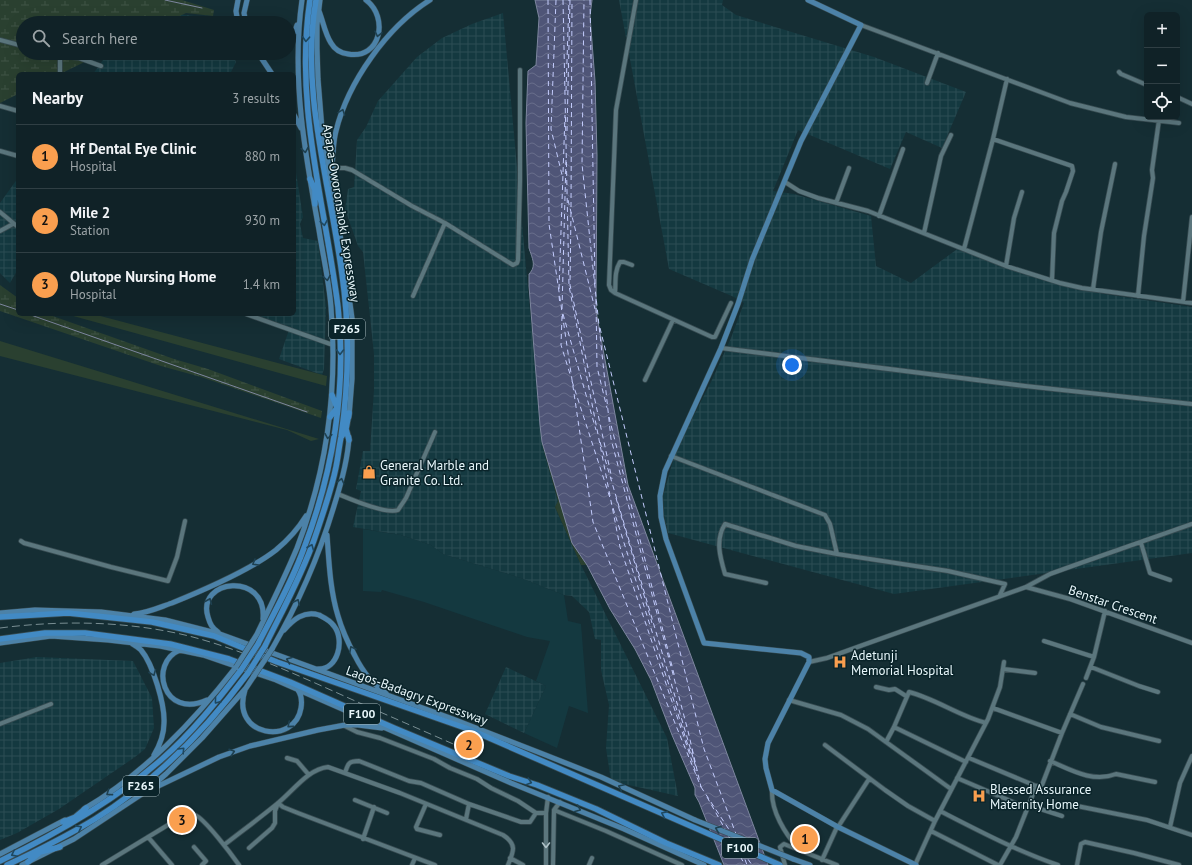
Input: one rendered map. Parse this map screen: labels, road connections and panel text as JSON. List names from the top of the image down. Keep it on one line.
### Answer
{"streets":{"highway":["Apapa-Oworonshoki Expressway","F265","Lagos-Badagry Expressway","F100"],"street":["Benstar Crescent"]},"places":{"shop":["General Marble and Granite Co. Ltd."],"hospital":["Adetunji Memorial Hospital","Blessed Assurance Maternity Home"]},"page":{"map_buttons":["+","−"],"search":"Search here","heading":["Nearby","3 results"],"list":[{"mark":"1","name":"Hf Dental Eye Clinic","note":"Hospital","value":"880 m"},{"mark":"2","name":"Mile 2","note":"Station","value":"930 m"},{"mark":"3","name":"Olutope Nursing Home","note":"Hospital","value":"1.4 km"}],"pins":["2","3","1"]}}
